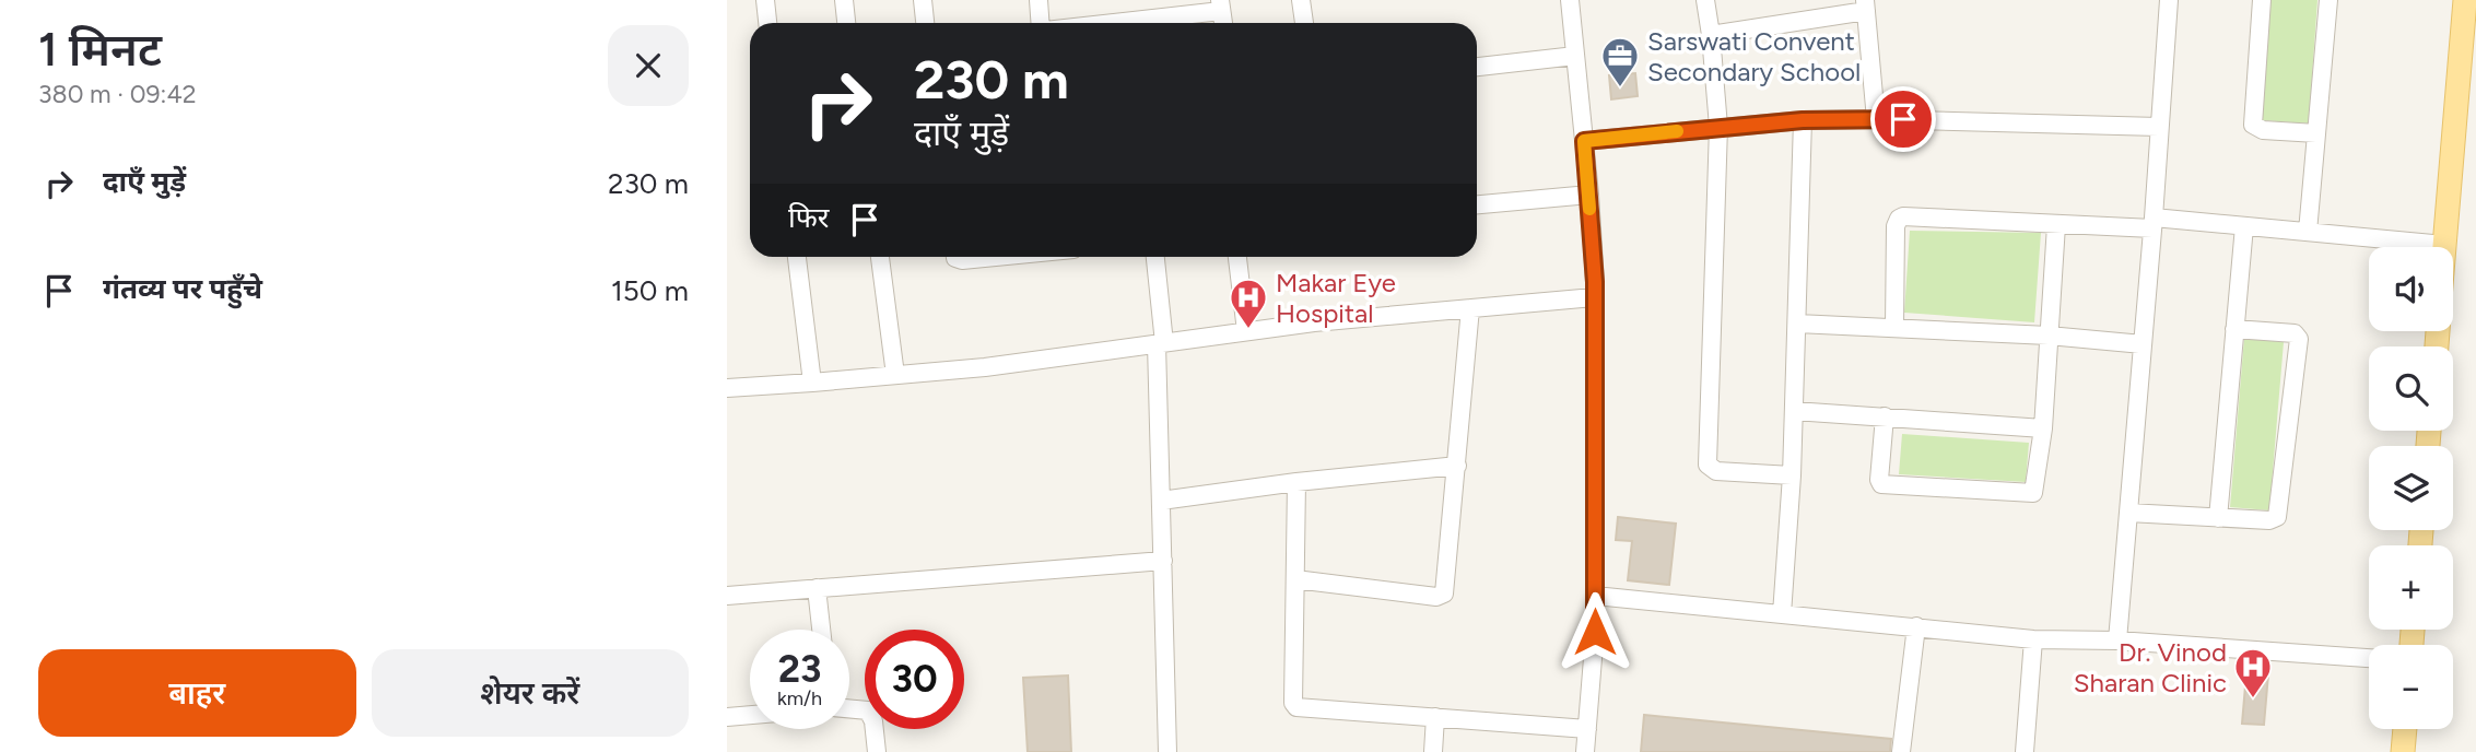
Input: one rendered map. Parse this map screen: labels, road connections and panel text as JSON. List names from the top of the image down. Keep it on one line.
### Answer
{"places":{"office":["Sarswati Convent Secondary School"],"hospital":["Makar Eye Hospital","Dr. Vinod Sharan Clinic"]},"page":{"heading":["1 मिनट","380 m · 09:42"],"turn":["230 m","दाएँ मुड़ें"],"list":[{"name":"दाएँ मुड़ें","value":"230 m"},{"name":"गंतव्य पर पहुँचे","value":"150 m"}],"then":"फिर","map_buttons":["+","−"],"speed":"23 km/h","limit":"30","buttons":["बाहर","शेयर करें"]}}
